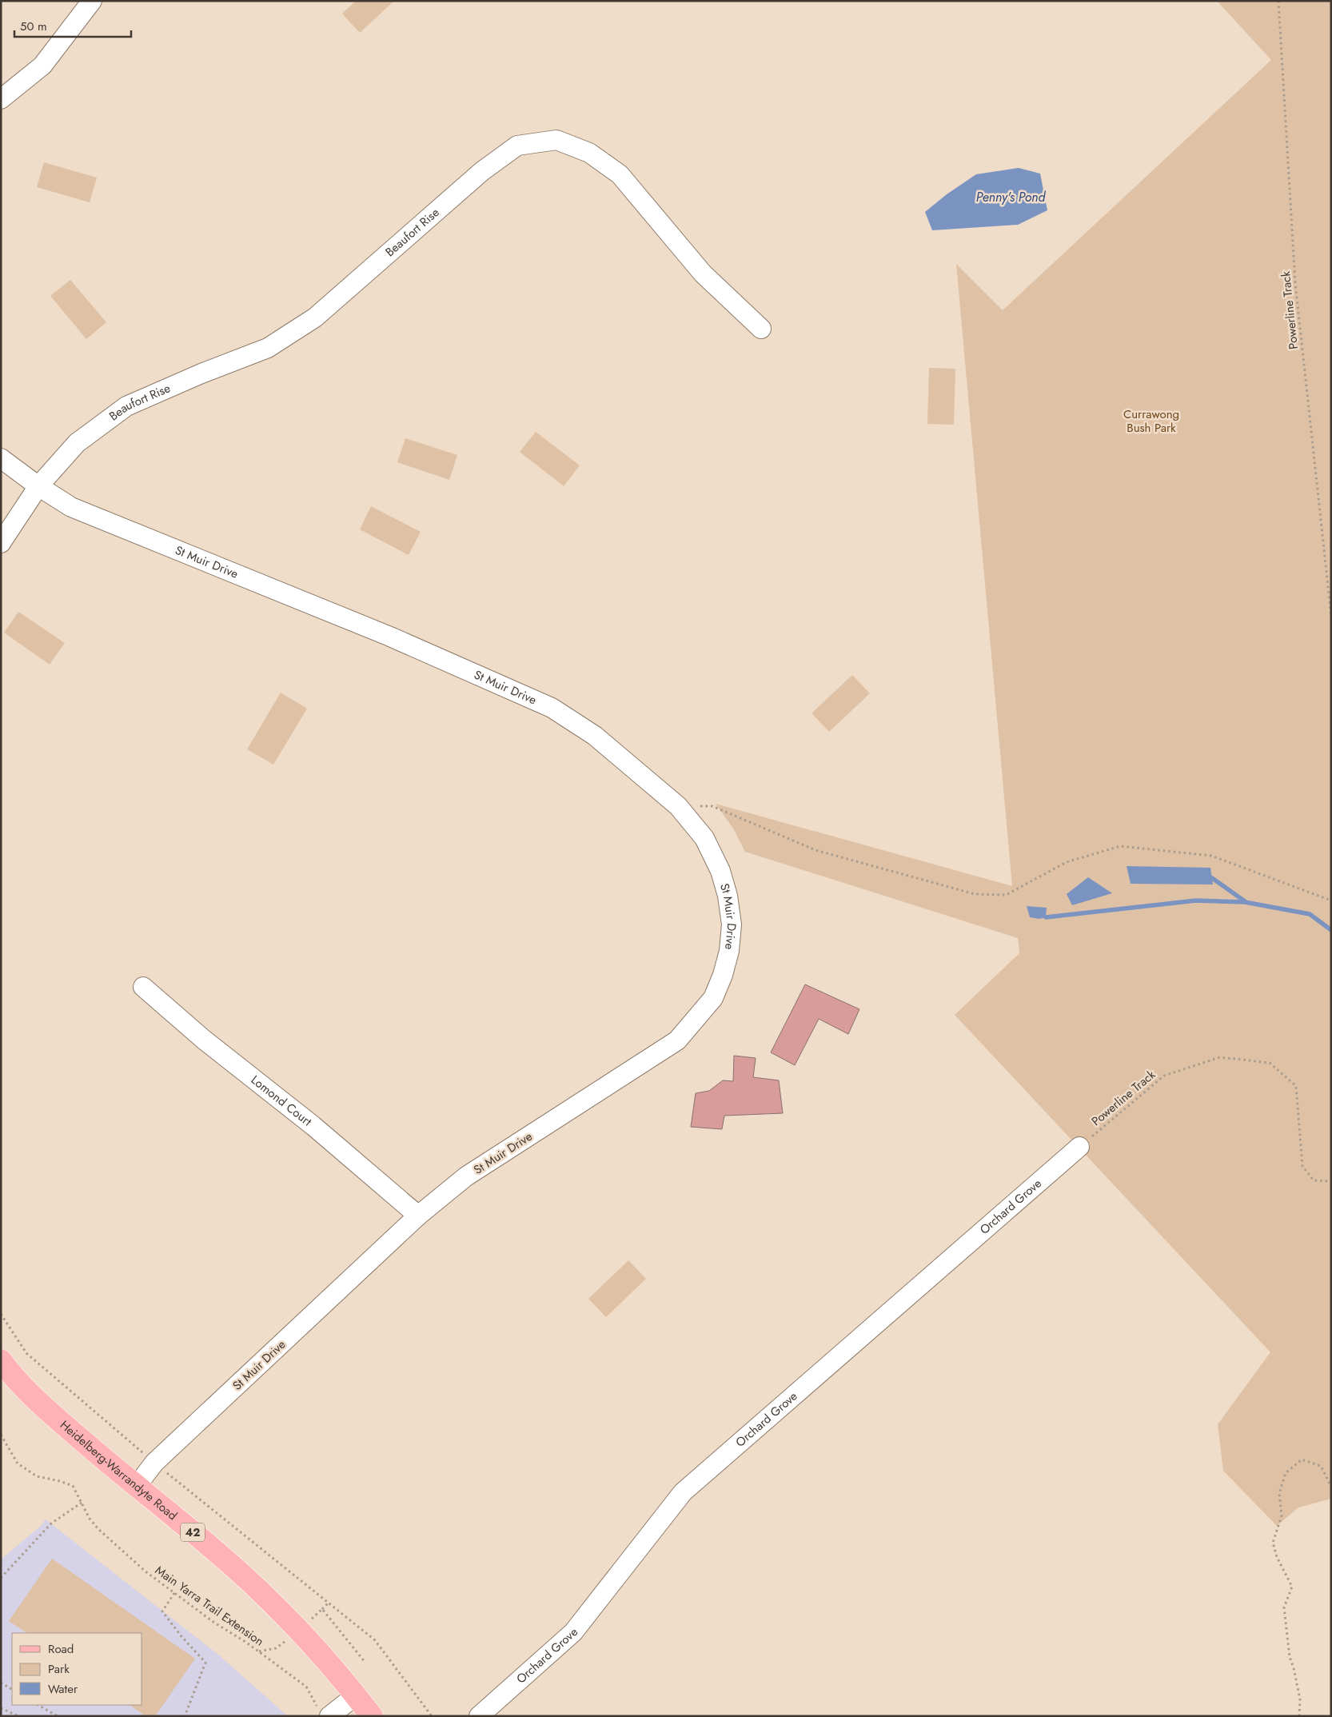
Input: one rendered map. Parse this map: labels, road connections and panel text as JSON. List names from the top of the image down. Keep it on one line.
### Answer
{"streets":{"main road":["Heidelberg-Warrandyte Road","42"],"street":["Beaufort Rise","St Muir Drive","Lomond Court","Orchard Grove"],"path":["Powerline Track","Main Yarra Trail Extension"]},"crossings":[["Beaufort Rise","St Muir Drive"],["Powerline Track","Orchard Grove"],["St Muir Drive","Lomond Court"],["St Muir Drive","Heidelberg-Warrandyte Road"]],"water":["Penny's Pond"],"parks":["Currawong Bush Park"],"legend":["Road","Park","Water"],"scale_bar":"50 m"}
